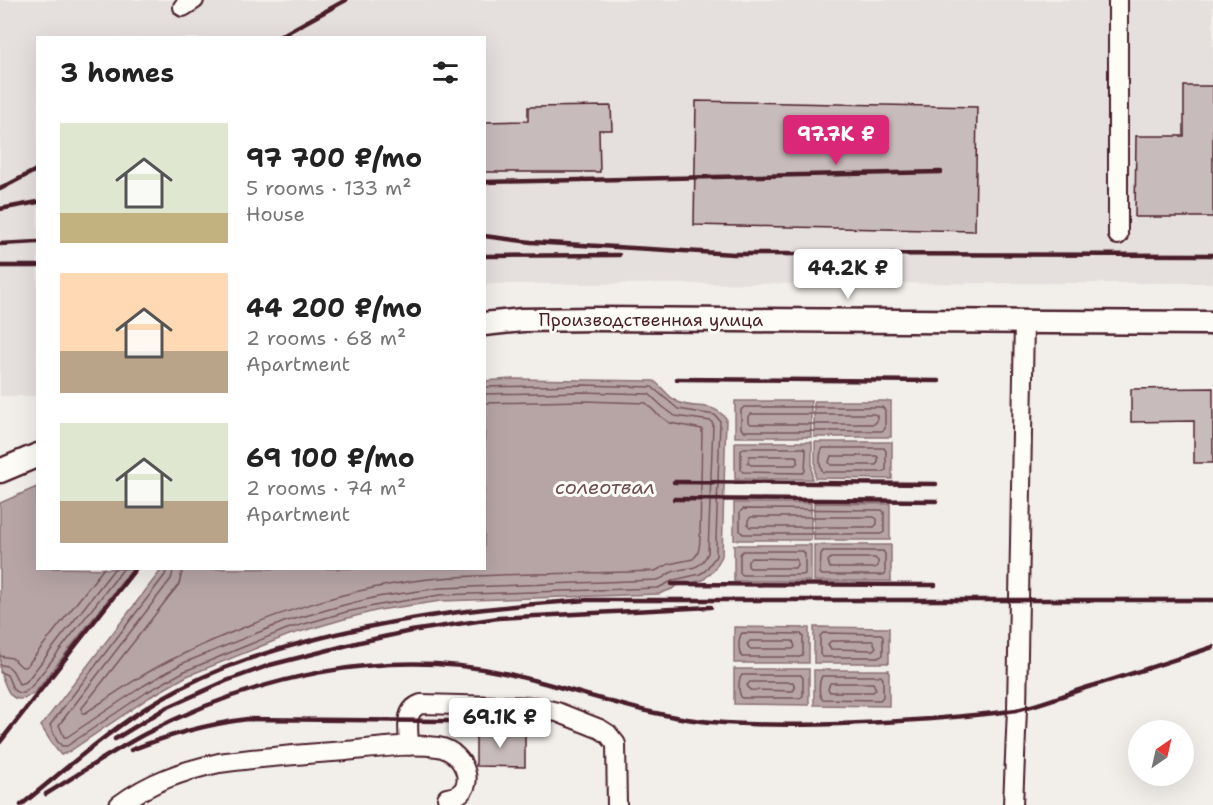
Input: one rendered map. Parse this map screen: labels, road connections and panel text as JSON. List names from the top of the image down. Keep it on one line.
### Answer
{"streets":{"main road":["Производственная улица"]},"water":["солеотвал"],"north":"top right","page":{"heading":"3 homes","list":[{"name":"97 700 ₽/mo","note":"5 rooms · 133 m² · House"},{"name":"44 200 ₽/mo","note":"2 rooms · 68 m² · Apartment"},{"name":"69 100 ₽/mo","note":"2 rooms · 74 m² · Apartment"}],"price":["97.7K ₽","44.2K ₽","69.1K ₽"]}}
